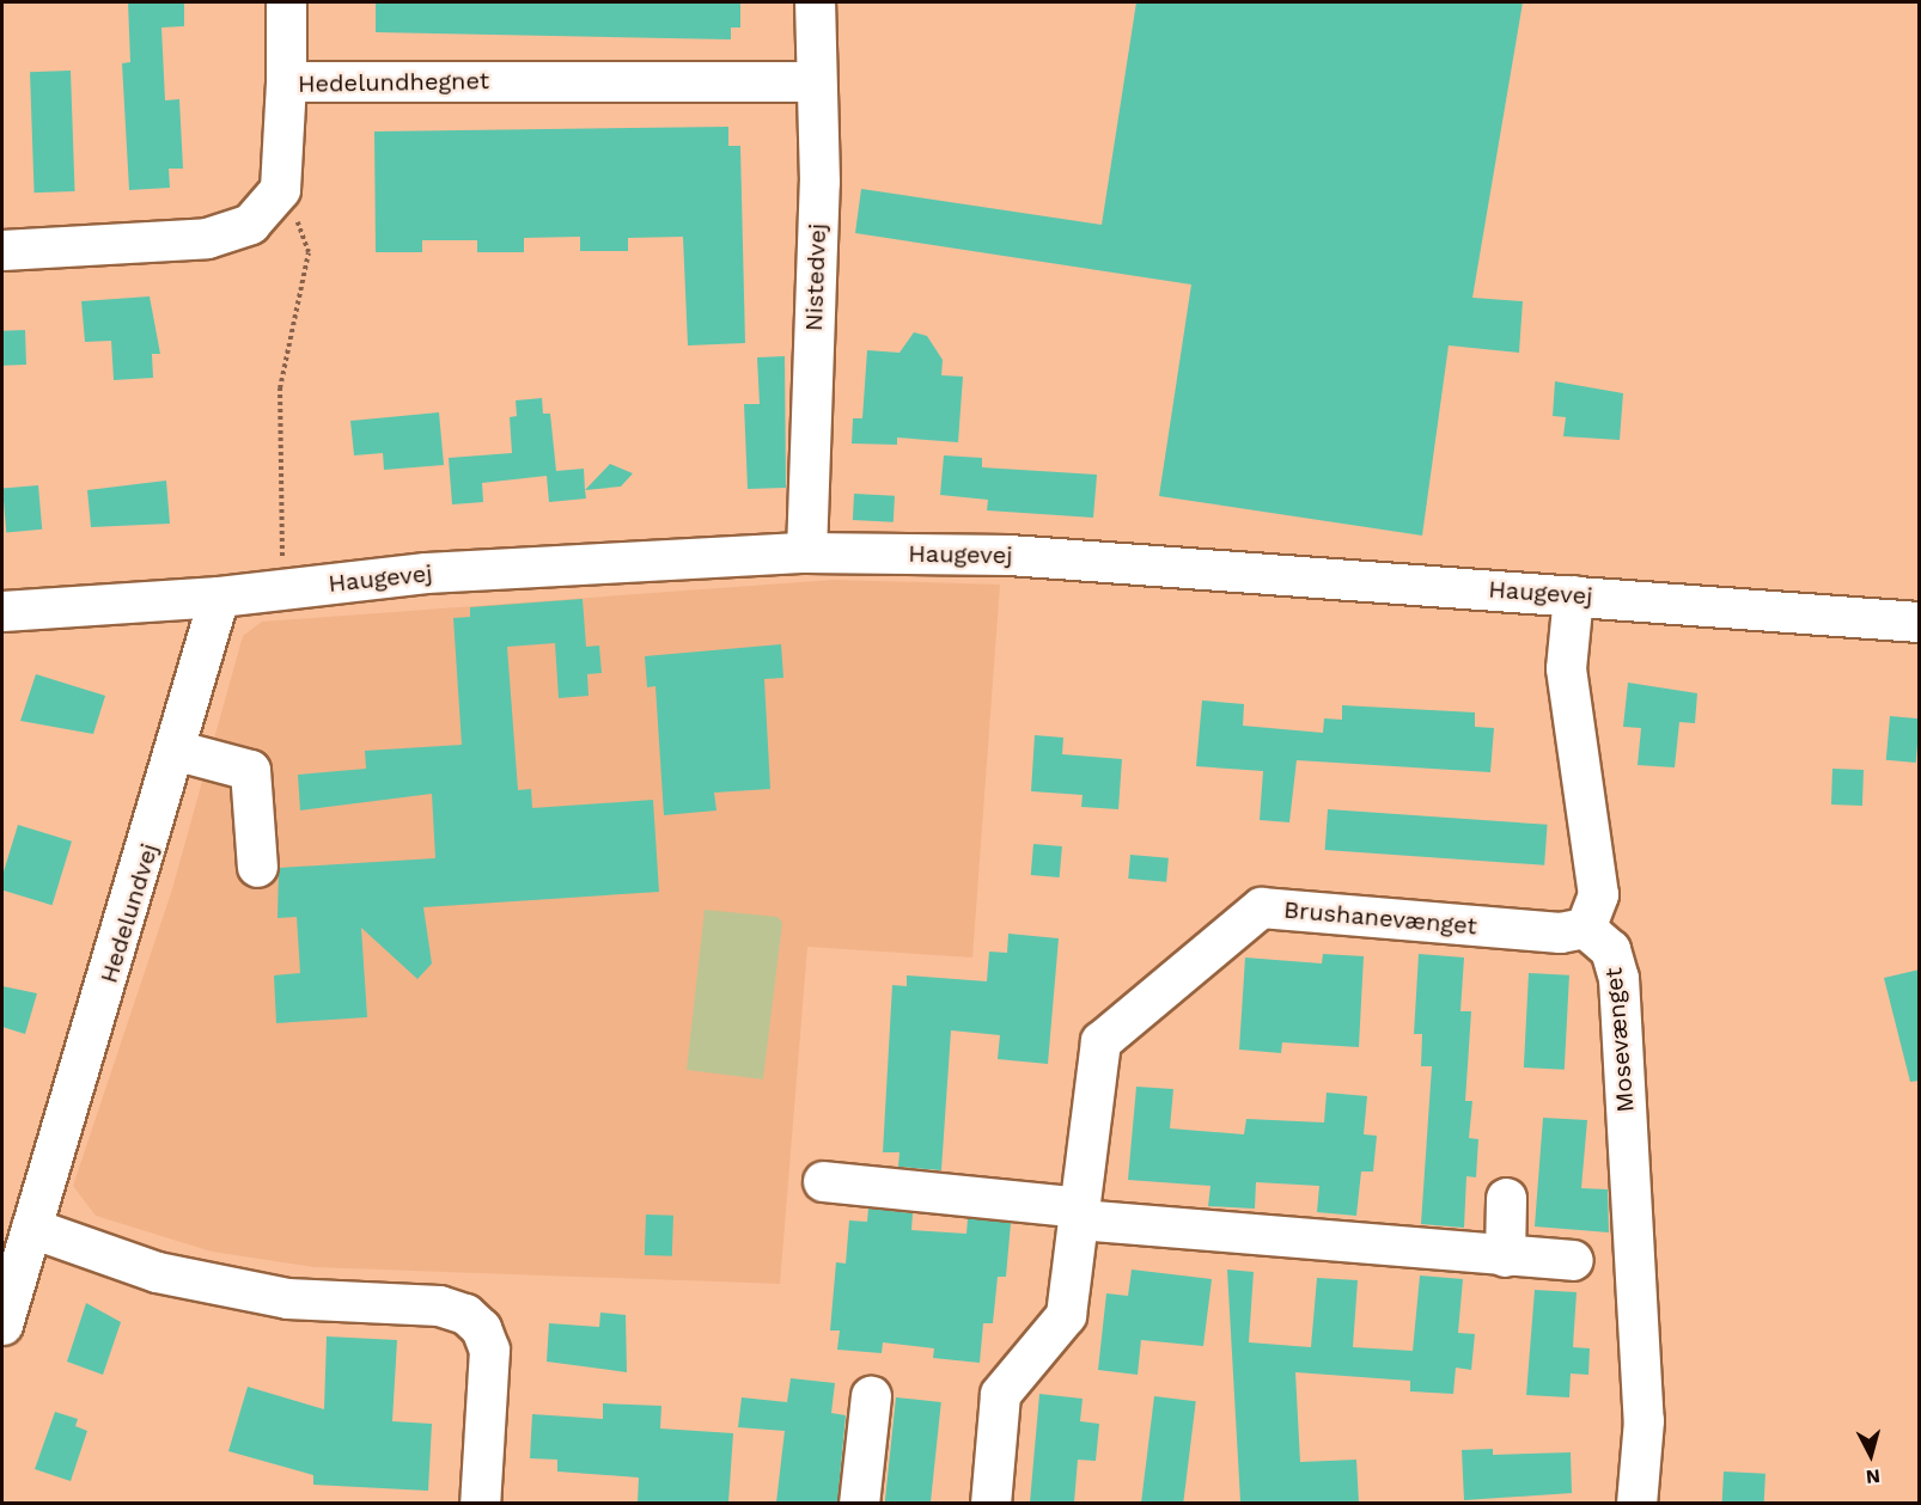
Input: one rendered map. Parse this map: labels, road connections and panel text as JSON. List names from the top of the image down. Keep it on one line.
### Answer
{"streets":{"street":["Hedelundhegnet","Nistedvej","Haugevej","Hedelundvej","Brushanevænget","Mosevænget"]},"crossings":[["Hedelundhegnet","Nistedvej"],["Nistedvej","Haugevej"],["Haugevej","Hedelundvej"],["Brushanevænget","Mosevænget"]],"north":"bottom"}
